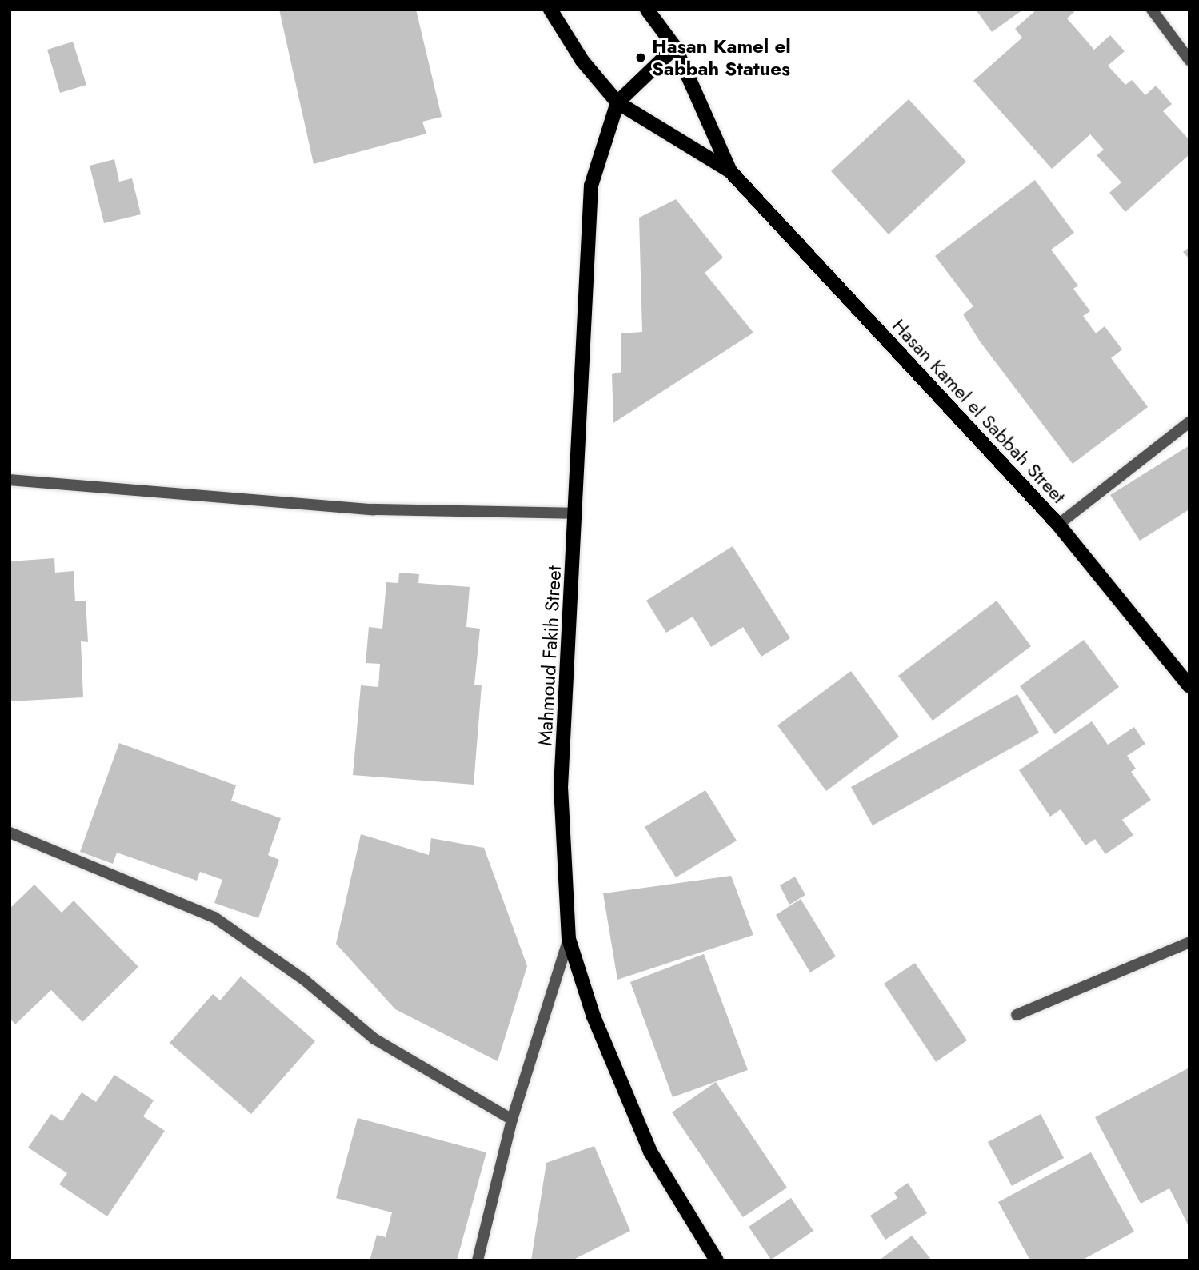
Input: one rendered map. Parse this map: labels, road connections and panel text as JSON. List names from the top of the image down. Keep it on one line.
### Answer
{"streets":{"main road":["Hasan Kamel el Sabbah Street","Mahmoud Fakih Street"]},"places":["Hasan Kamel el Sabbah Statues"]}
